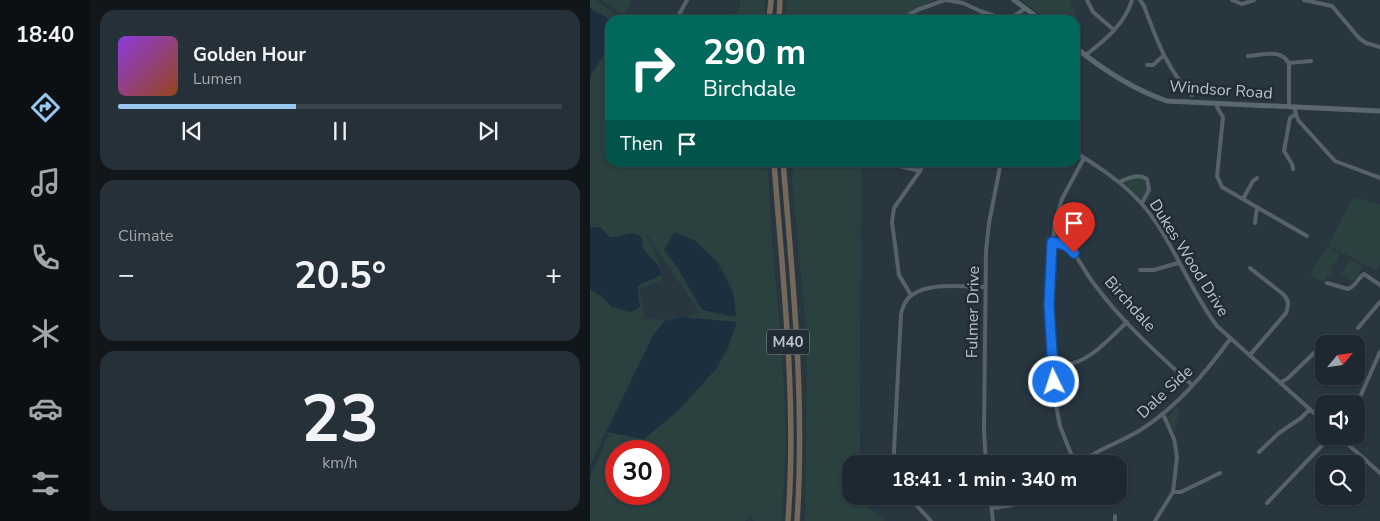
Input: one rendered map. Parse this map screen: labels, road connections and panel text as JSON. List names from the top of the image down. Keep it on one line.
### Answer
{"streets":{"highway":["M40"],"main road":["Windsor Road"],"street":["Dukes Wood Drive","Birchdale","Fulmer Drive","Dale Side"]},"crossings":[["Dukes Wood Drive","Dale Side"],["Birchdale","Dale Side"]],"north":"top right","page":{"tabs":"18:40","turn":["290 m","Birchdale"],"song":["Golden Hour","Lumen"],"then":"Then","tile":["Climate",["23","km/h"]],"heat":["−","20.5°","+"],"limit":"30","trip":"18:41 · 1 min · 340 m"}}
